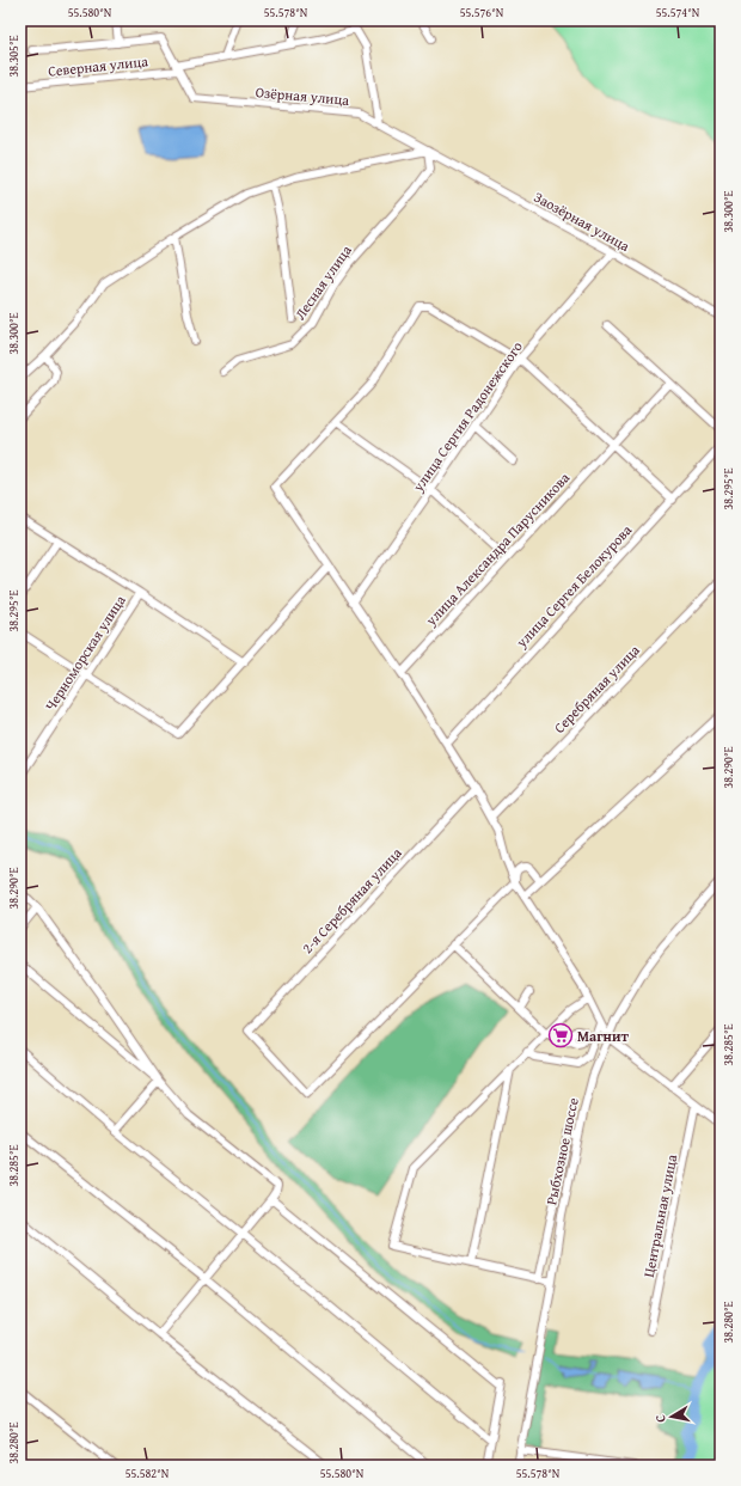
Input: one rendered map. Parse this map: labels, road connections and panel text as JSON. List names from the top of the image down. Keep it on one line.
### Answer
{"streets":{"street":["Северная улица","Озёрная улица","Заозёрная улица","Лесная улица","улица Сергия Радонежского","улица Александра Парусникова","улица Сергея Белокурова","Черноморская улица","Серебряная улица","2-я Серебряная улица","Рыбхозное шоссе","Центральная улица"]},"crossings":[["Северная улица","Озёрная улица"],["Озёрная улица","Заозёрная улица"],["Озёрная улица","Лесная улица"],["Заозёрная улица","Лесная улица"],["Заозёрная улица","улица Сергия Радонежского"]],"places":{"supermarket":["Магнит"]},"north":"left","coordinates":["55.580°N","55.578°N","55.576°N","55.574°N","38.305°E","38.300°E","38.295°E","38.290°E","38.285°E","38.280°E","55.582°N"]}
